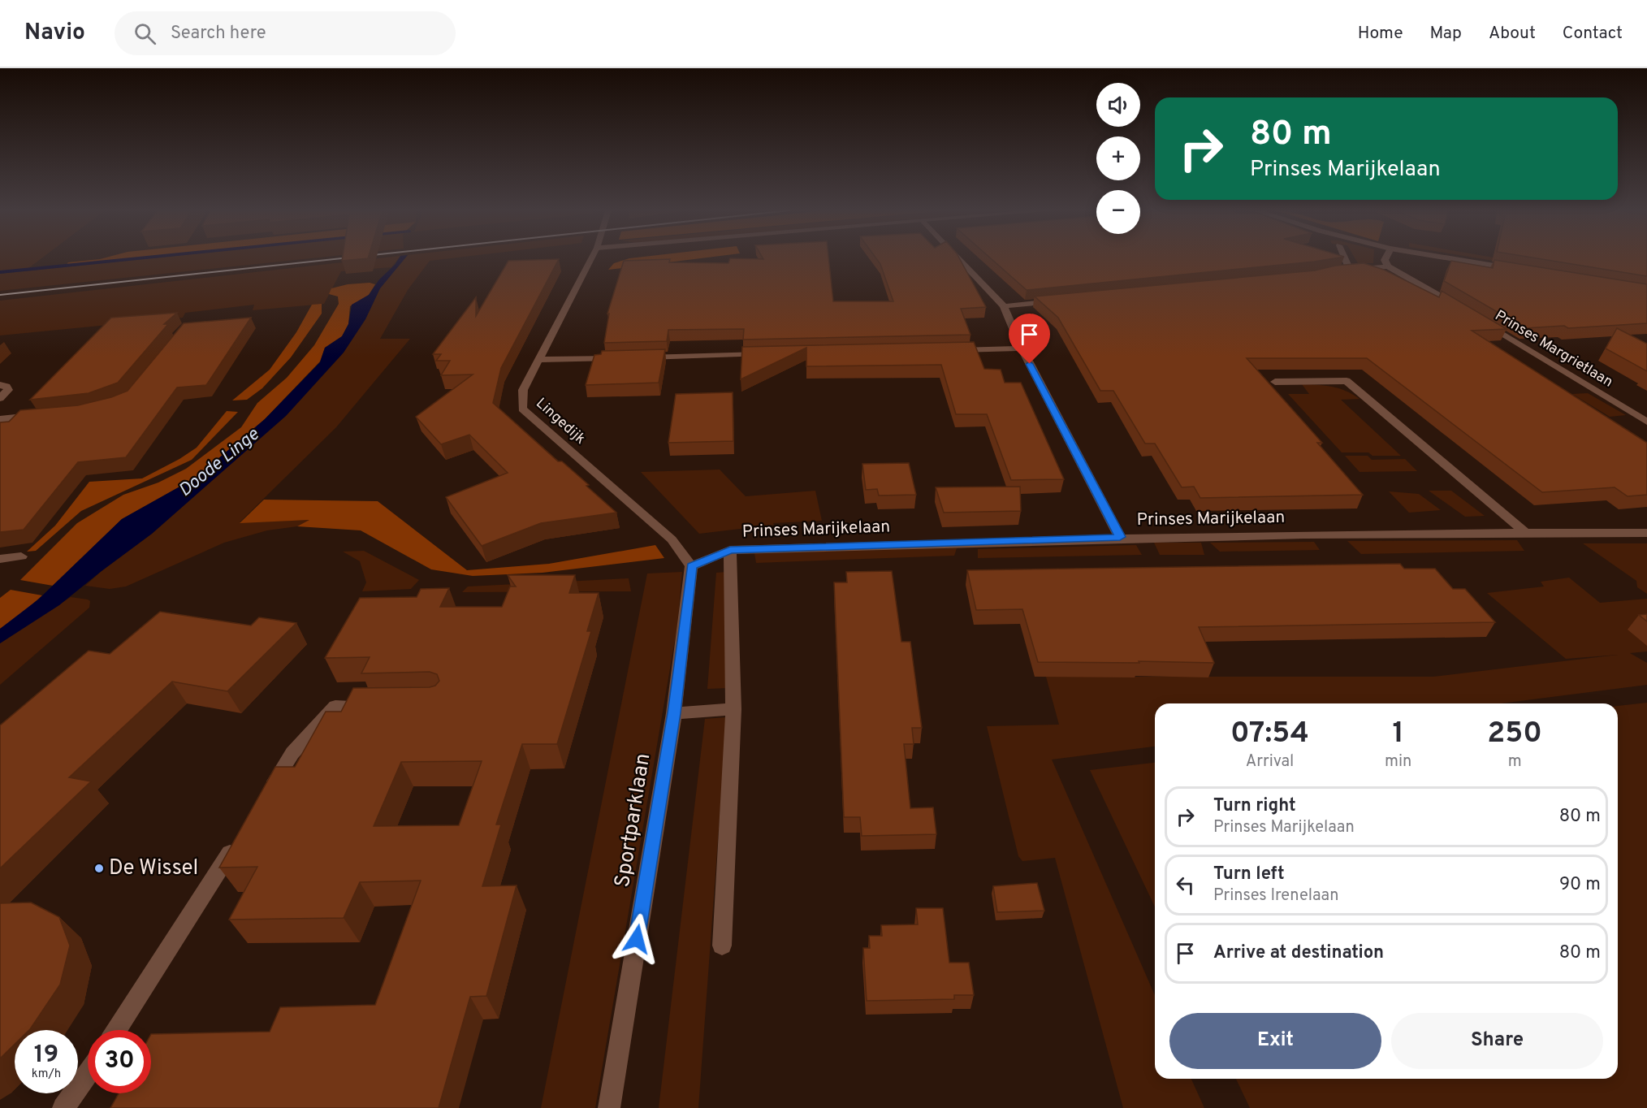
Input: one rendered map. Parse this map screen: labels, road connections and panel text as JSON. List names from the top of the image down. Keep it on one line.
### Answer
{"streets":{"street":["Prinses Margrietlaan","Lingedijk","Prinses Marijkelaan","Sportparklaan"]},"crossings":[["Lingedijk","Prinses Marijkelaan"],["Lingedijk","Sportparklaan"],["Prinses Marijkelaan","Sportparklaan"]],"water":["Doode Linge"],"places":["De Wissel"],"page":{"header":"Navio","search":"Search here","nav":["Home","Map","About","Contact"],"map_buttons":["+","−"],"turn":["80 m","Prinses Marijkelaan"],"eta":["07:54","Arrival","1","min","250","m"],"list":[{"name":"Turn right","note":"Prinses Marijkelaan","value":"80 m"},{"name":"Turn left","note":"Prinses Irenelaan","value":"90 m"},{"name":"Arrive at destination","value":"80 m"}],"buttons":["Exit","Share"],"speed":"19 km/h","limit":"30"}}
